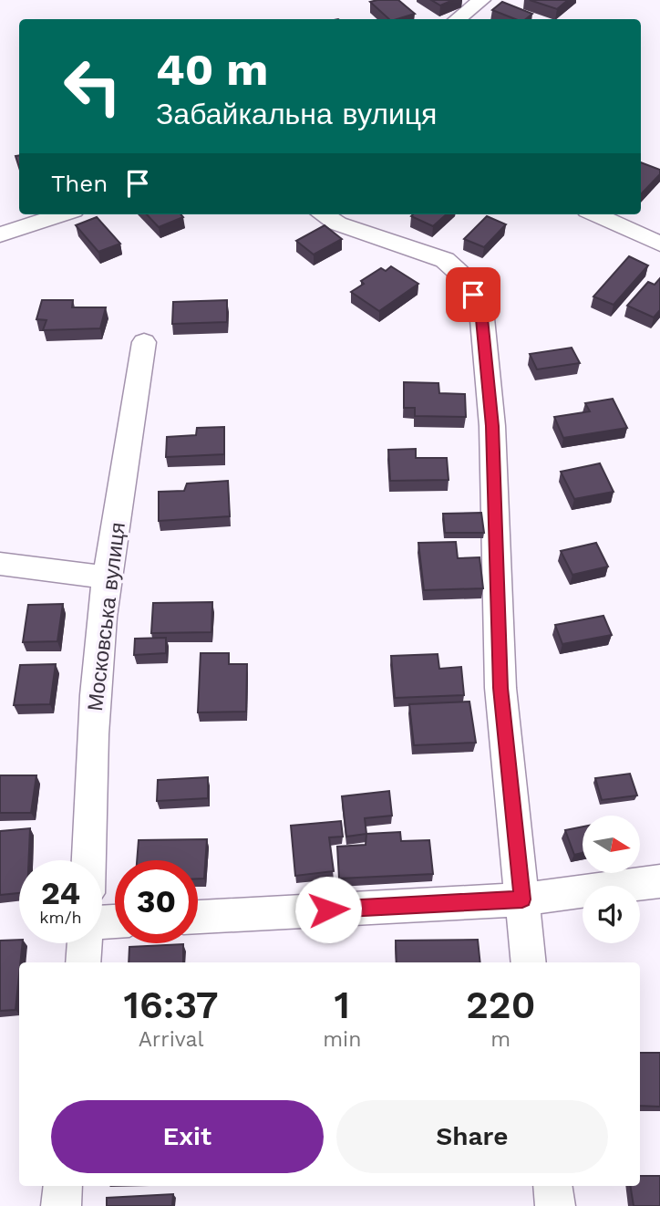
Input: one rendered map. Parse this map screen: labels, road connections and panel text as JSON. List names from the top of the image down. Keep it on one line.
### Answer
{"streets":{"street":["Московська вулиця"]},"north":"right","page":{"turn":["40 m","Забайкальна вулиця"],"then":"Then","speed":"24 km/h","limit":"30","eta":["16:37","Arrival","1","min","220","m"],"buttons":["Exit","Share"]}}
